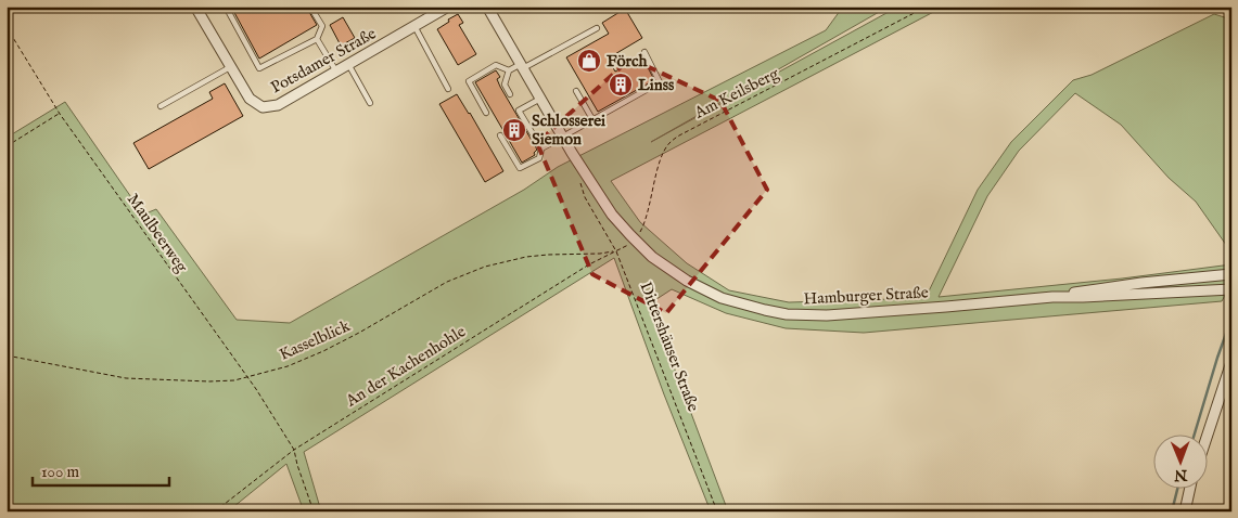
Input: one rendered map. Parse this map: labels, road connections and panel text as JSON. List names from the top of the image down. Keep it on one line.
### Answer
{"streets":{"street":["Potsdamer Straße","Hamburger Straße"],"path":["Am Keilsberg","Maulbeerweg","Kasselblick","Dittershäuser Straße","An der Kachenhohle"]},"crossings":[["Am Keilsberg","Hamburger Straße"],["Maulbeerweg","Kasselblick"],["Maulbeerweg","An der Kachenhohle"],["Kasselblick","Dittershäuser Straße"],["Kasselblick","An der Kachenhohle"],["Dittershäuser Straße","An der Kachenhohle"]],"places":{"shop":["Förch"],"building":["Linss","Schlosserei Siemon"]},"scale_bar":"100 m","north":"bottom"}
